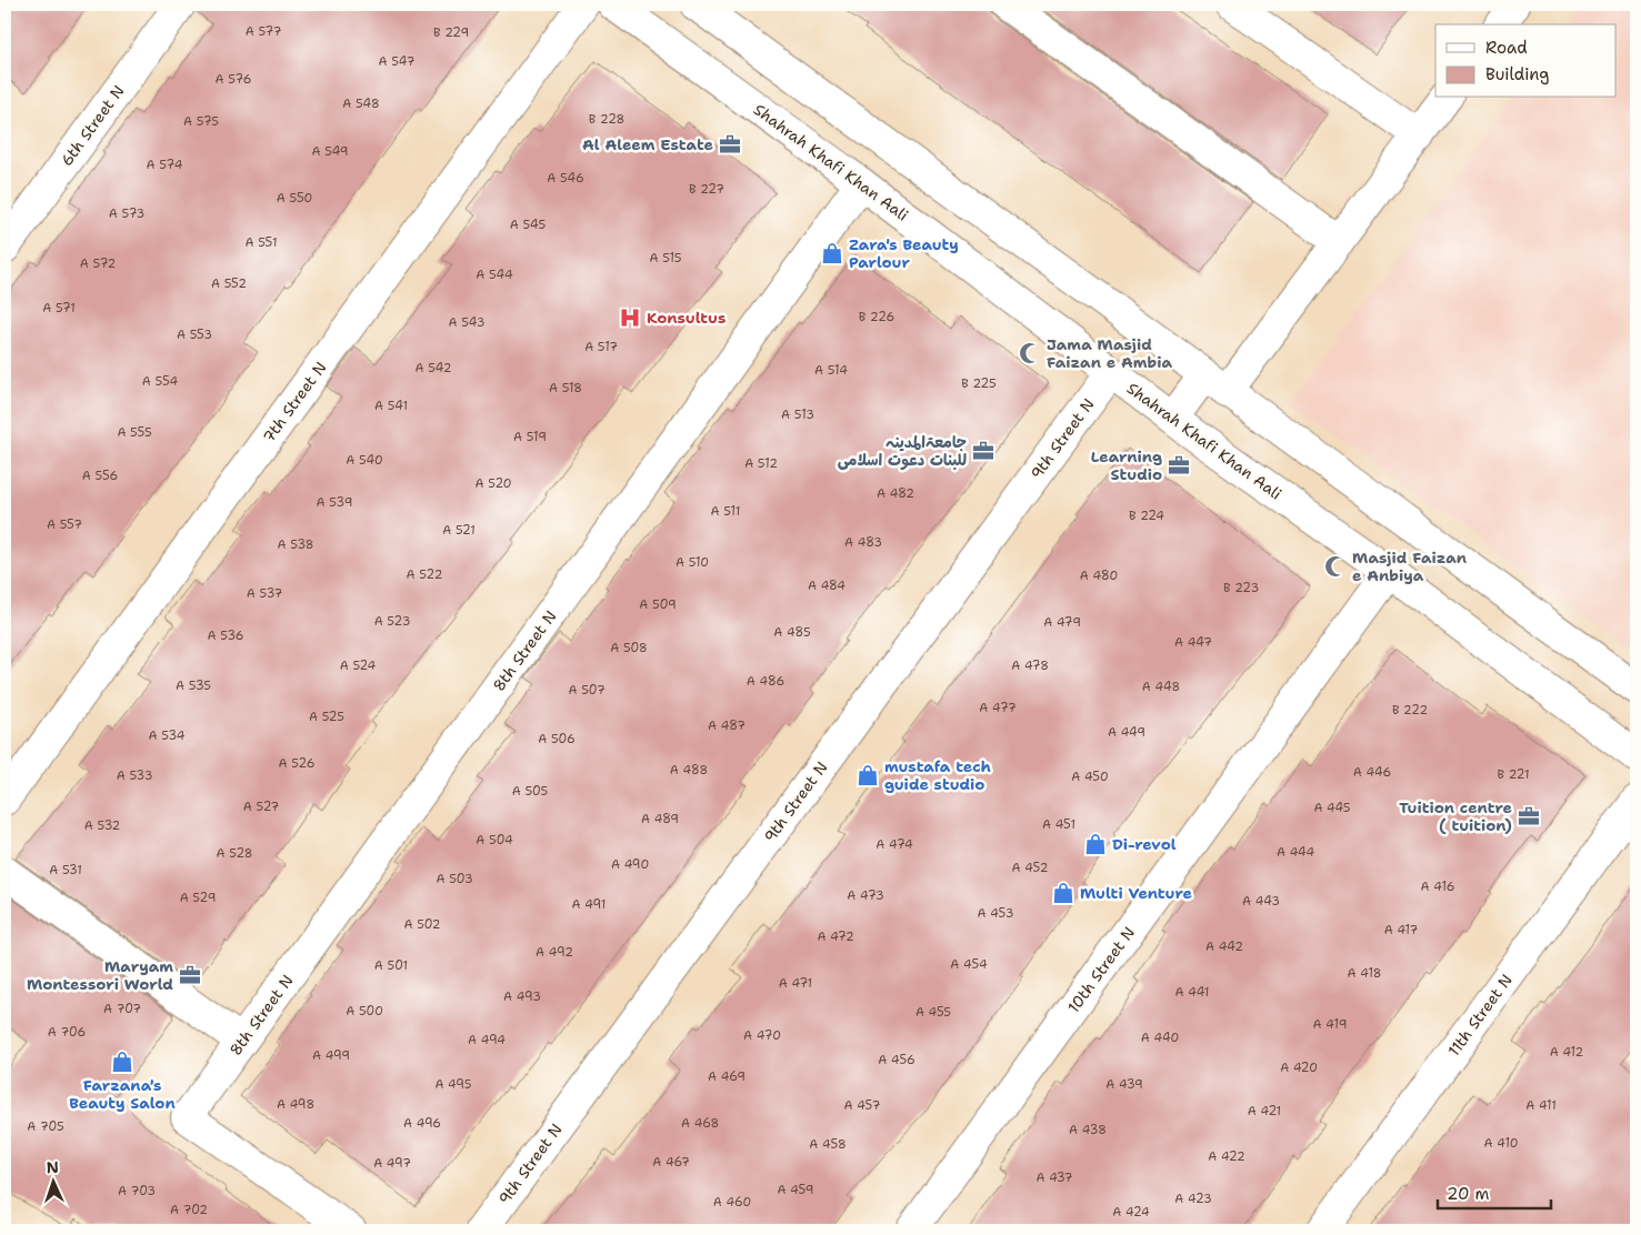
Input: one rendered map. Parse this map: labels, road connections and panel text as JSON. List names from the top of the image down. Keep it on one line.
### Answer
{"streets":{"street":["6th Street N","Shahrah Khafi Khan Aali","7th Street N","9th Street N","8th Street N","10th Street N","11th Street N"]},"crossings":[["Shahrah Khafi Khan Aali","9th Street N"],["Shahrah Khafi Khan Aali","8th Street N"],["Shahrah Khafi Khan Aali","10th Street N"]],"places":{"office":["Al Aleem Estate","جامعۃالمدینہ للبنات دعوت اسلامی","Learning Studio","Tuition centre ( tuition)","Maryam Montessori World"],"shop":["Zara's Beauty Parlour","mustafa tech guide studio","Di-revol","Multi Venture","Farzana's Beauty Salon"],"hospital":["Konsultus"],"mosque":["Jama Masjid Faizan e Ambia","Masjid Faizan e Anbiya"]},"house_numbers":["A 577","B 229","A 547","A 576","A 548","B 228","A 575","A 549","A 574","A 546","B 227","A 550","A 573","A 545","A 551","A 515","A 572","A 544","A 552","A 571","B 226","A 543","A 553","A 517","A 542","A 514","A 554","B 225","A 518","A 541","A 513","A 555","A 519","A 540","A 512","A 556","A 520","A 482","A 539","A 511","B 224","A 557","A 521","A 483","A 538","A 510","A 522","A 480","A 484","B 223","A 537","A 509","A 523","A 479","A 485","A 536","A 447","A 508","A 524","A 478","A 486","A 535","A 448","A 507","A 477","B 222","A 525","A 487","A 449","A 534","A 506","A 526","A 488","A 446","B 221","A 533","A 450","A 505","A 527","A 445","A 489","A 451","A 532","A 504","A 474","A 444","A 528","A 490","A 452","A 531","A 503","A 416","A 473","A 529","A 443","A 491","A 453","A 502","A 417","A 472","A 442","A 492","A 454","A 501","A 418","A 471","A 441","A 493","A 707","A 500","A 455","A 419","A 706","A 470","A 440","A 494","A 412","A 499","A 456","A 420","A 469","A 495","A 439","A 498","A 457","A 411","A 421","A 496","A 468","A 705","A 438","A 410","A 458","A 422","A 467","A 497","A 437","A 459","A 703","A 423","A 460","A 702","A 424"],"legend":["Road","Building"],"scale_bar":"20 m","north":"top"}
